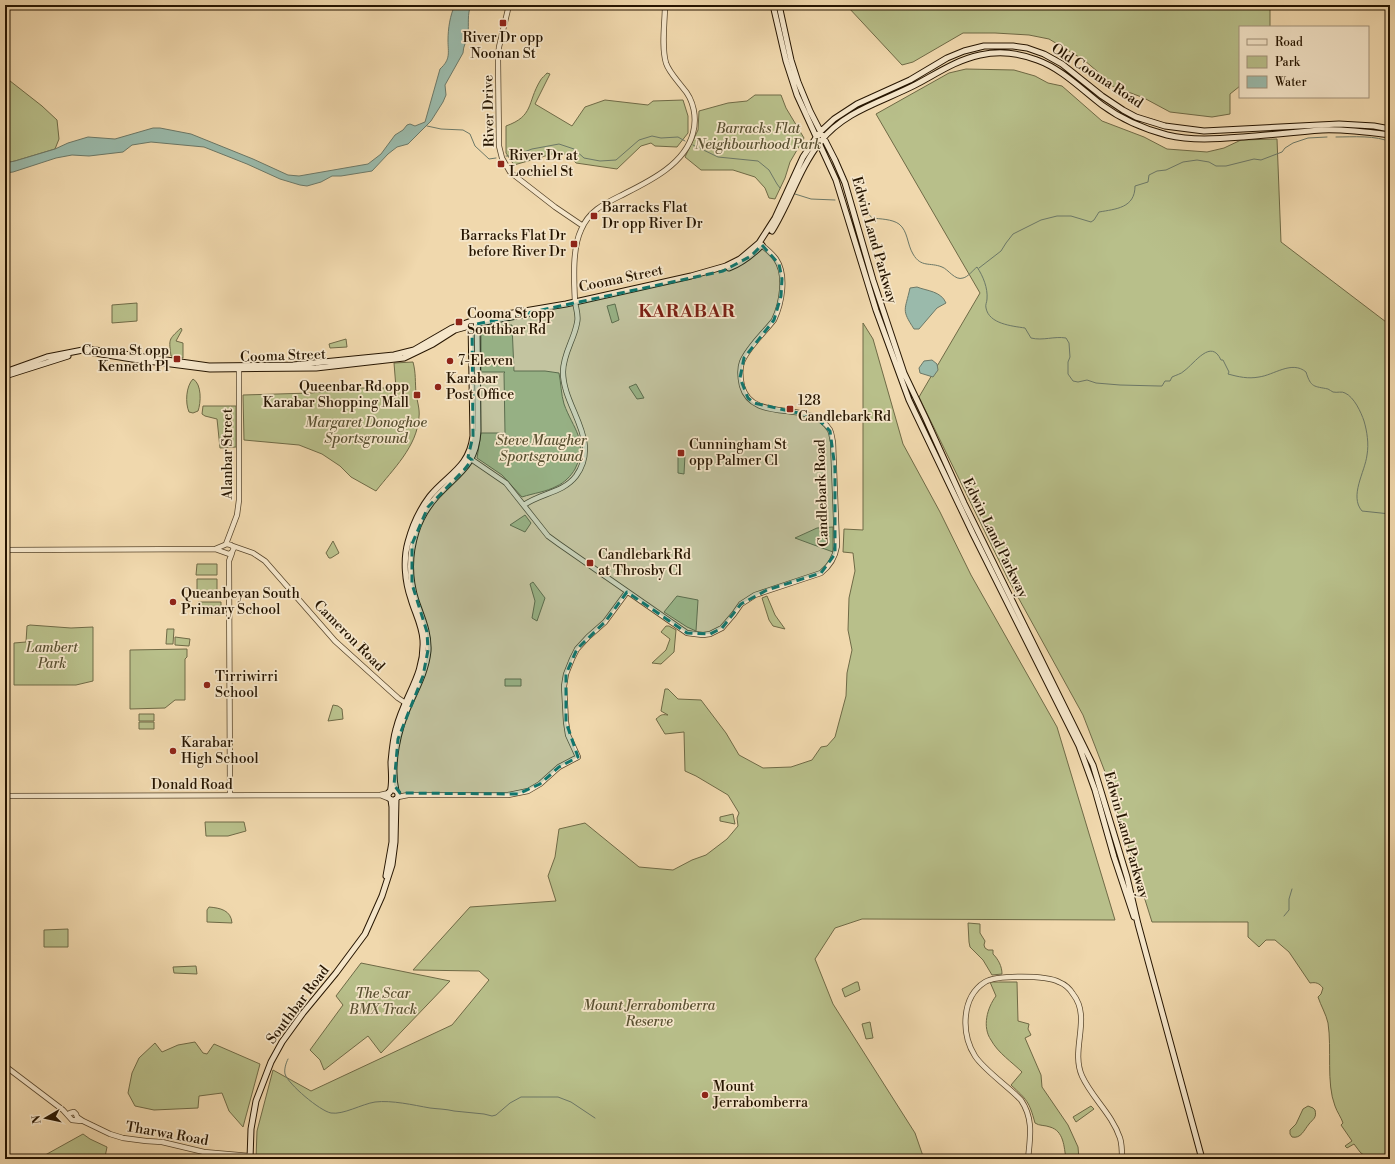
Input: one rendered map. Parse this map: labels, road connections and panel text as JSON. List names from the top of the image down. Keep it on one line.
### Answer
{"streets":{"main road":["Old Cooma Road","Edwin Land Parkway","Cooma Street","Southbar Road"],"street":["River Drive","Alanbar Street","Candlebark Road","Cameron Road","Donald Road","Tharwa Road"]},"crossings":[["Old Cooma Road","Edwin Land Parkway"],["Old Cooma Road","Cooma Street"],["Old Cooma Road","Candlebark Road"],["Cooma Street","Alanbar Street"],["Cooma Street","Candlebark Road"],["Cooma Street","Southbar Road"],["Alanbar Street","Cameron Road"],["Alanbar Street","Donald Road"],["Candlebark Road","Donald Road"],["Candlebark Road","Southbar Road"],["Cameron Road","Southbar Road"],["Donald Road","Southbar Road"],["Southbar Road","Tharwa Road"]],"districts":["KARABAR"],"parks":["Barracks Flat Neighbourhood Park","Margaret Donoghoe Sportsground","Steve Maugher Sportsground","Lambert Park","The Scar BMX Track","Mount Jerrabomberra Reserve"],"places":{"transit":["River Dr opp Noonan St","River Dr at Lochiel St","Barracks Flat Dr opp River Dr","Barracks Flat Dr before River Dr","Cooma St opp Southbar Rd","Cooma St opp Kenneth Pl","Queenbar Rd opp Karabar Shopping Mall","128 Candlebark Rd","Cunningham St opp Palmer Cl","Candlebark Rd at Throsby Cl"],"other":["7-Eleven","Karabar Post Office","Queanbeyan South Primary School","Tirriwirri School","Karabar High School","Mount Jerrabomberra"]},"legend":["Road","Park","Water"],"north":"left"}
